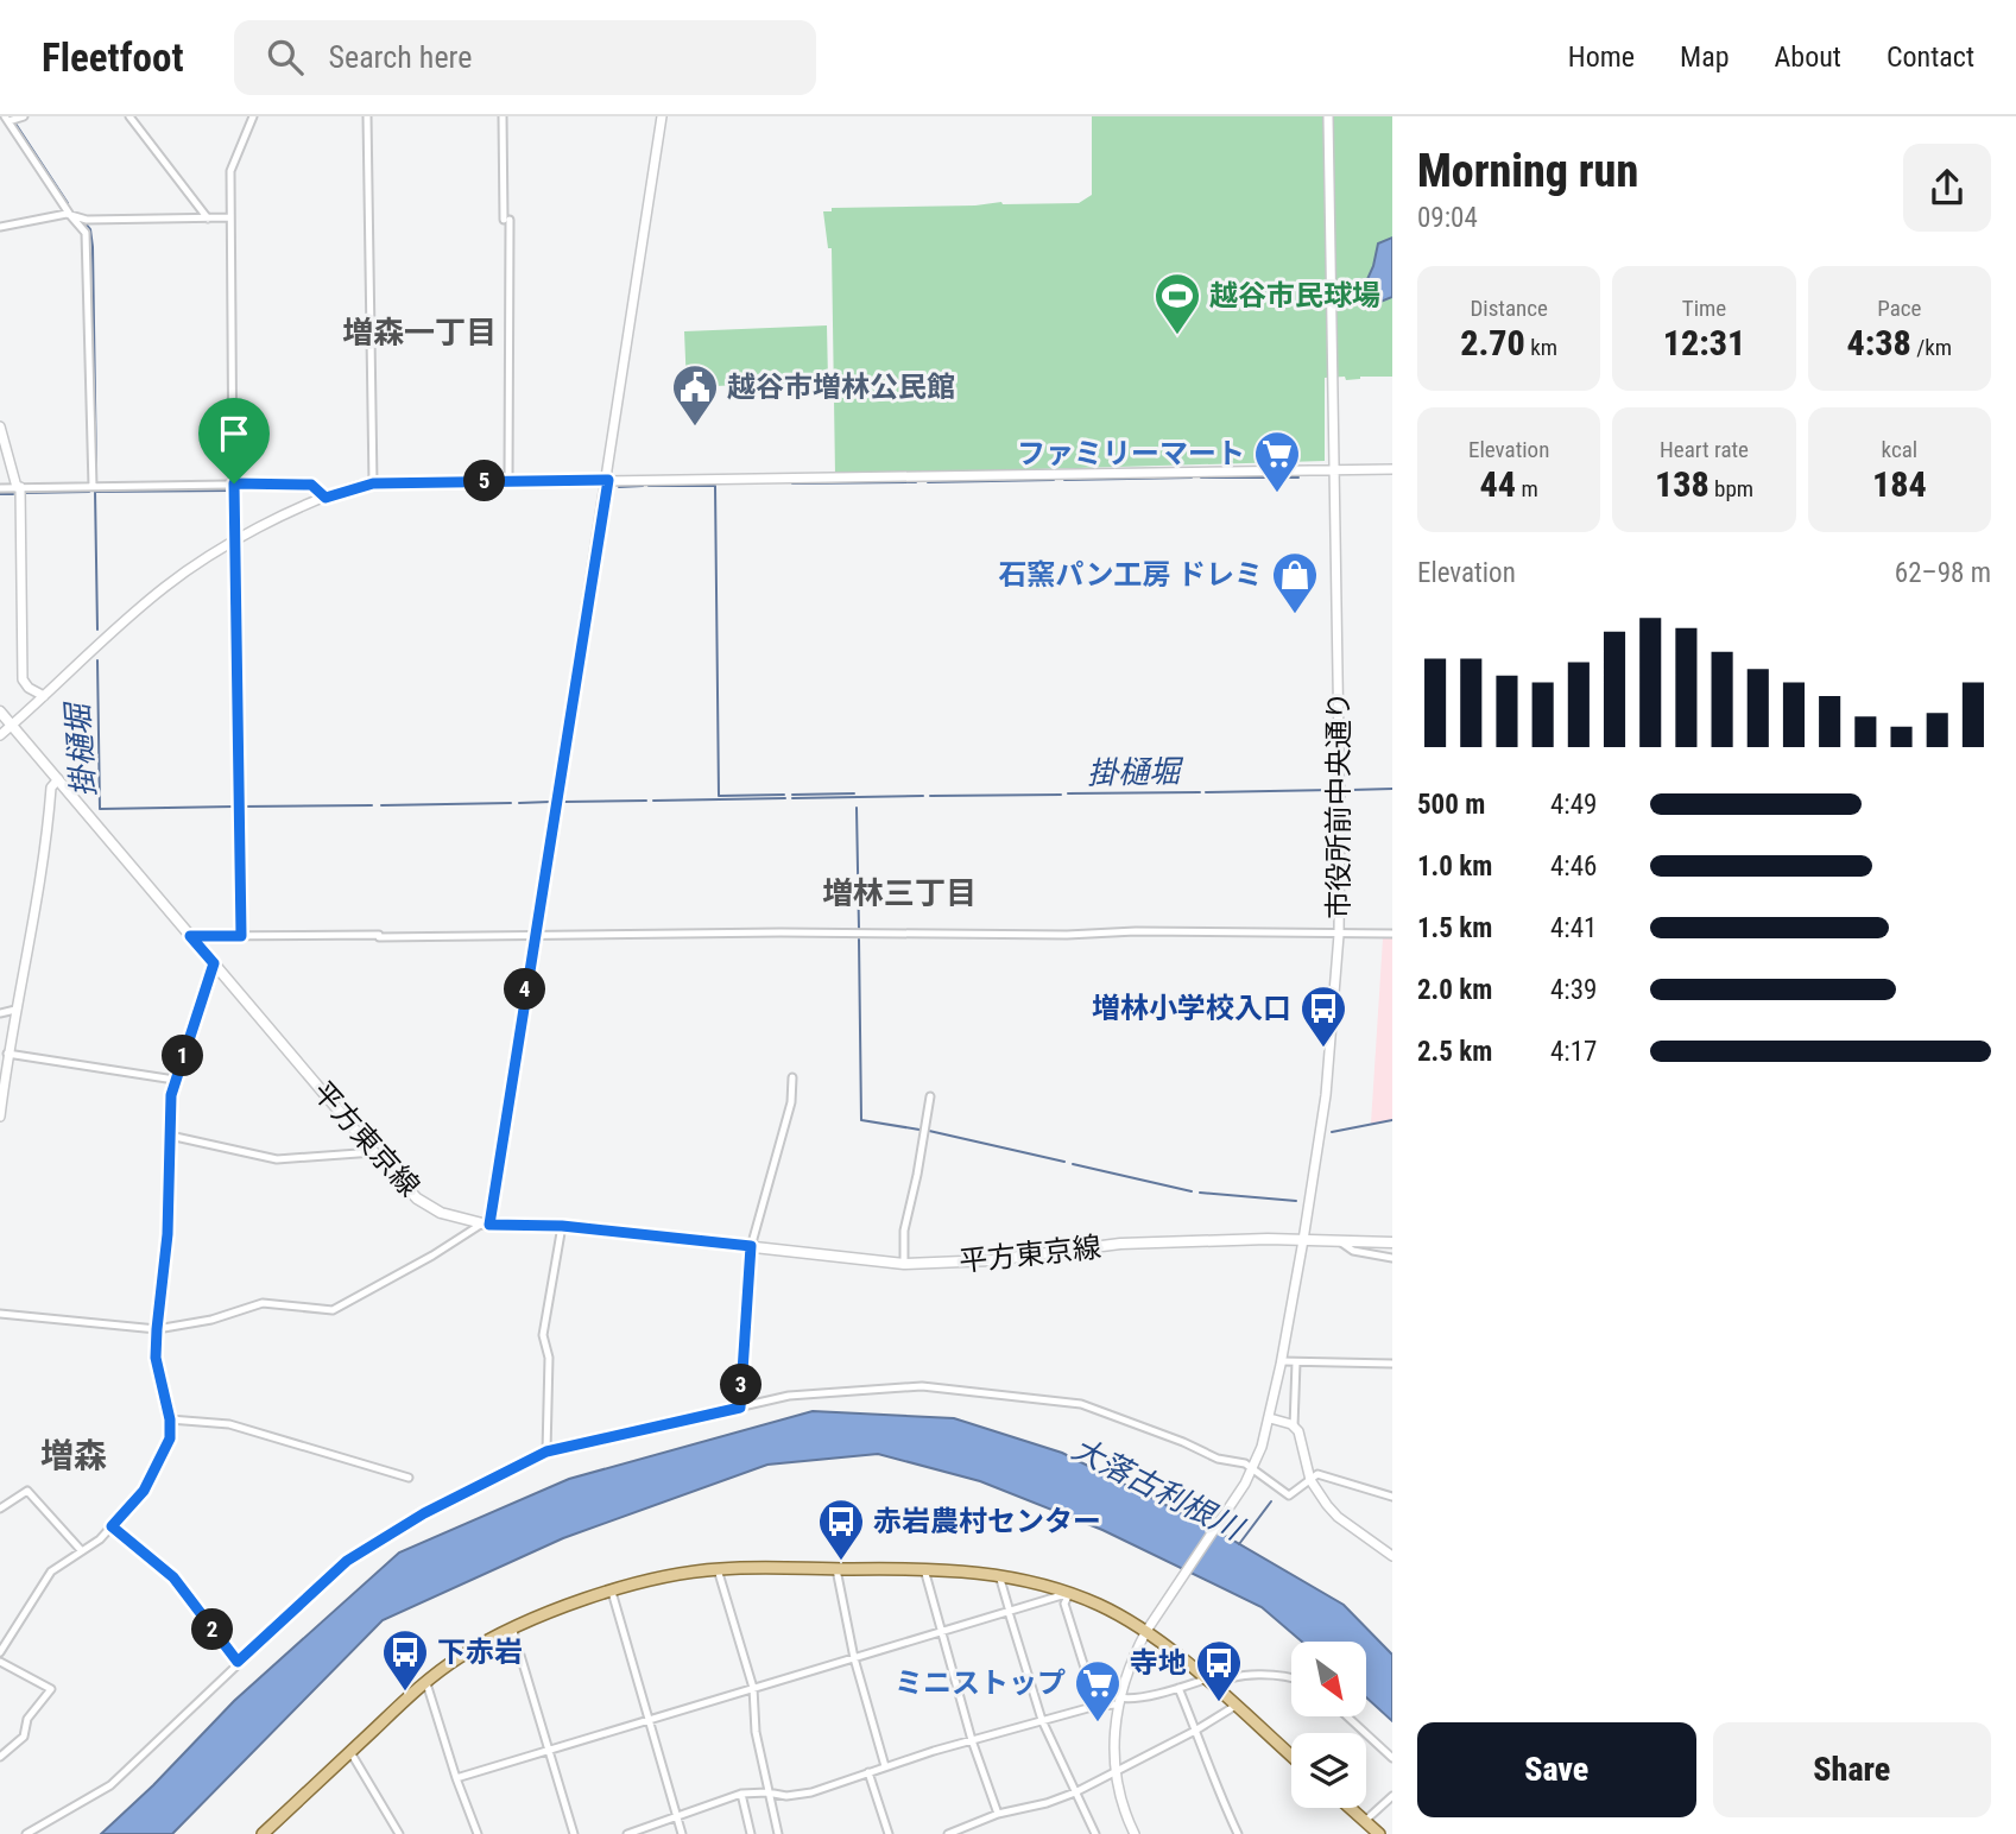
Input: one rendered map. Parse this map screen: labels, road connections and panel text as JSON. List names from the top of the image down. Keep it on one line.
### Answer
{"streets":{"main road":["平方東京線"],"street":["市役所前中央通り"]},"crossings":[["市役所前中央通り","平方東京線"]],"districts":["増森一丁目","増林三丁目","増森"],"water":["掛樋堀","大落古利根川"],"places":{"sports":["越谷市民球場"],"public building":["越谷市増林公民館"],"supermarket":["ファミリーマート","ミニストップ"],"shop":["石窯パン工房 ドレミ"],"bus stop":["増林小学校入口","赤岩農村センター","下赤岩","寺地"]},"north":"bottom right","page":{"header":"Fleetfoot","search":"Search here","nav":["Home","Map","About","Contact"],"heading":["Morning run","09:04"],"stats":[["Distance","2.70 km"],["Time","12:31"],["Pace","4:38 /km"],["Elevation","44 m"],["Heart rate","138 bpm"],["kcal","184"]],"pins":["5","4","1","3","2"],"chart":["Elevation","62–98 m"],"list":[{"name":"500 m","note":"4:49"},{"name":"1.0 km","note":"4:46"},{"name":"1.5 km","note":"4:41"},{"name":"2.0 km","note":"4:39"},{"name":"2.5 km","note":"4:17"}],"buttons":["Save","Share"]}}
